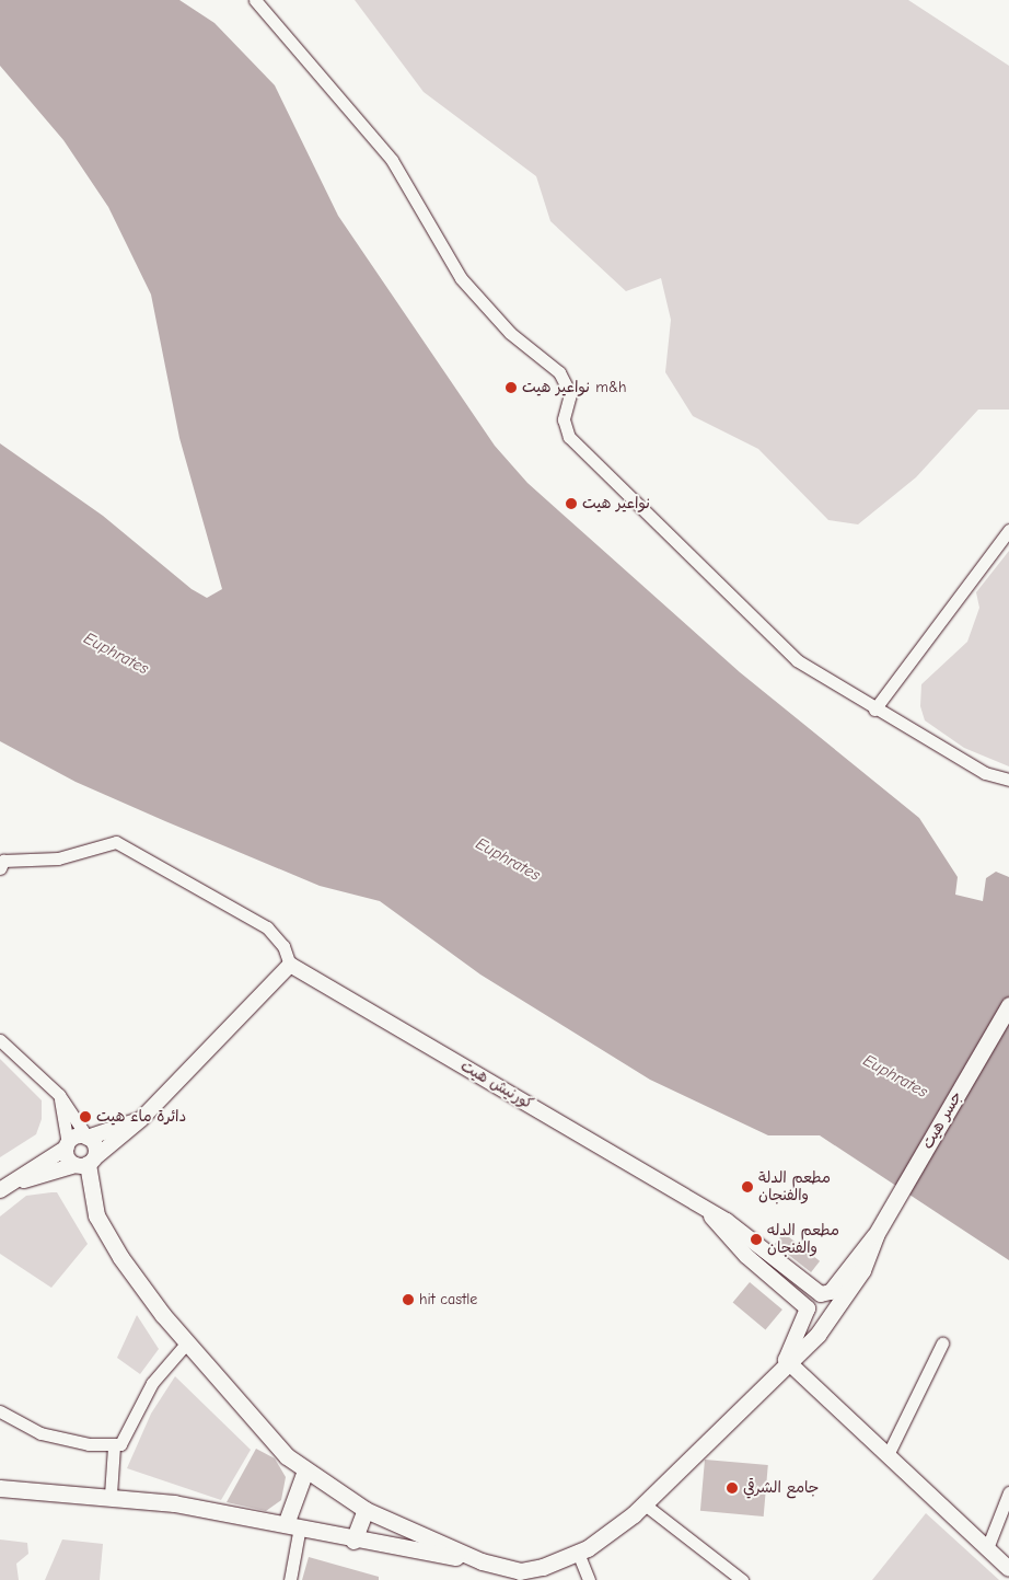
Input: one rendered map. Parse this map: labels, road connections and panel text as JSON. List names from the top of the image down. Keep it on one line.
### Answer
{"streets":{"main road":["جسر هيت"],"street":["كورنيش هيت"]},"crossings":[["كورنيش هيت","جسر هيت"]],"water":["Euphrates"],"places":["نواعير هيت m&h","نواعير هيت","دائرة ماء هيت","مطعم الدلة والفنجان","مطعم الدله والفنجان","hit castle","جامع الشرقي"]}
